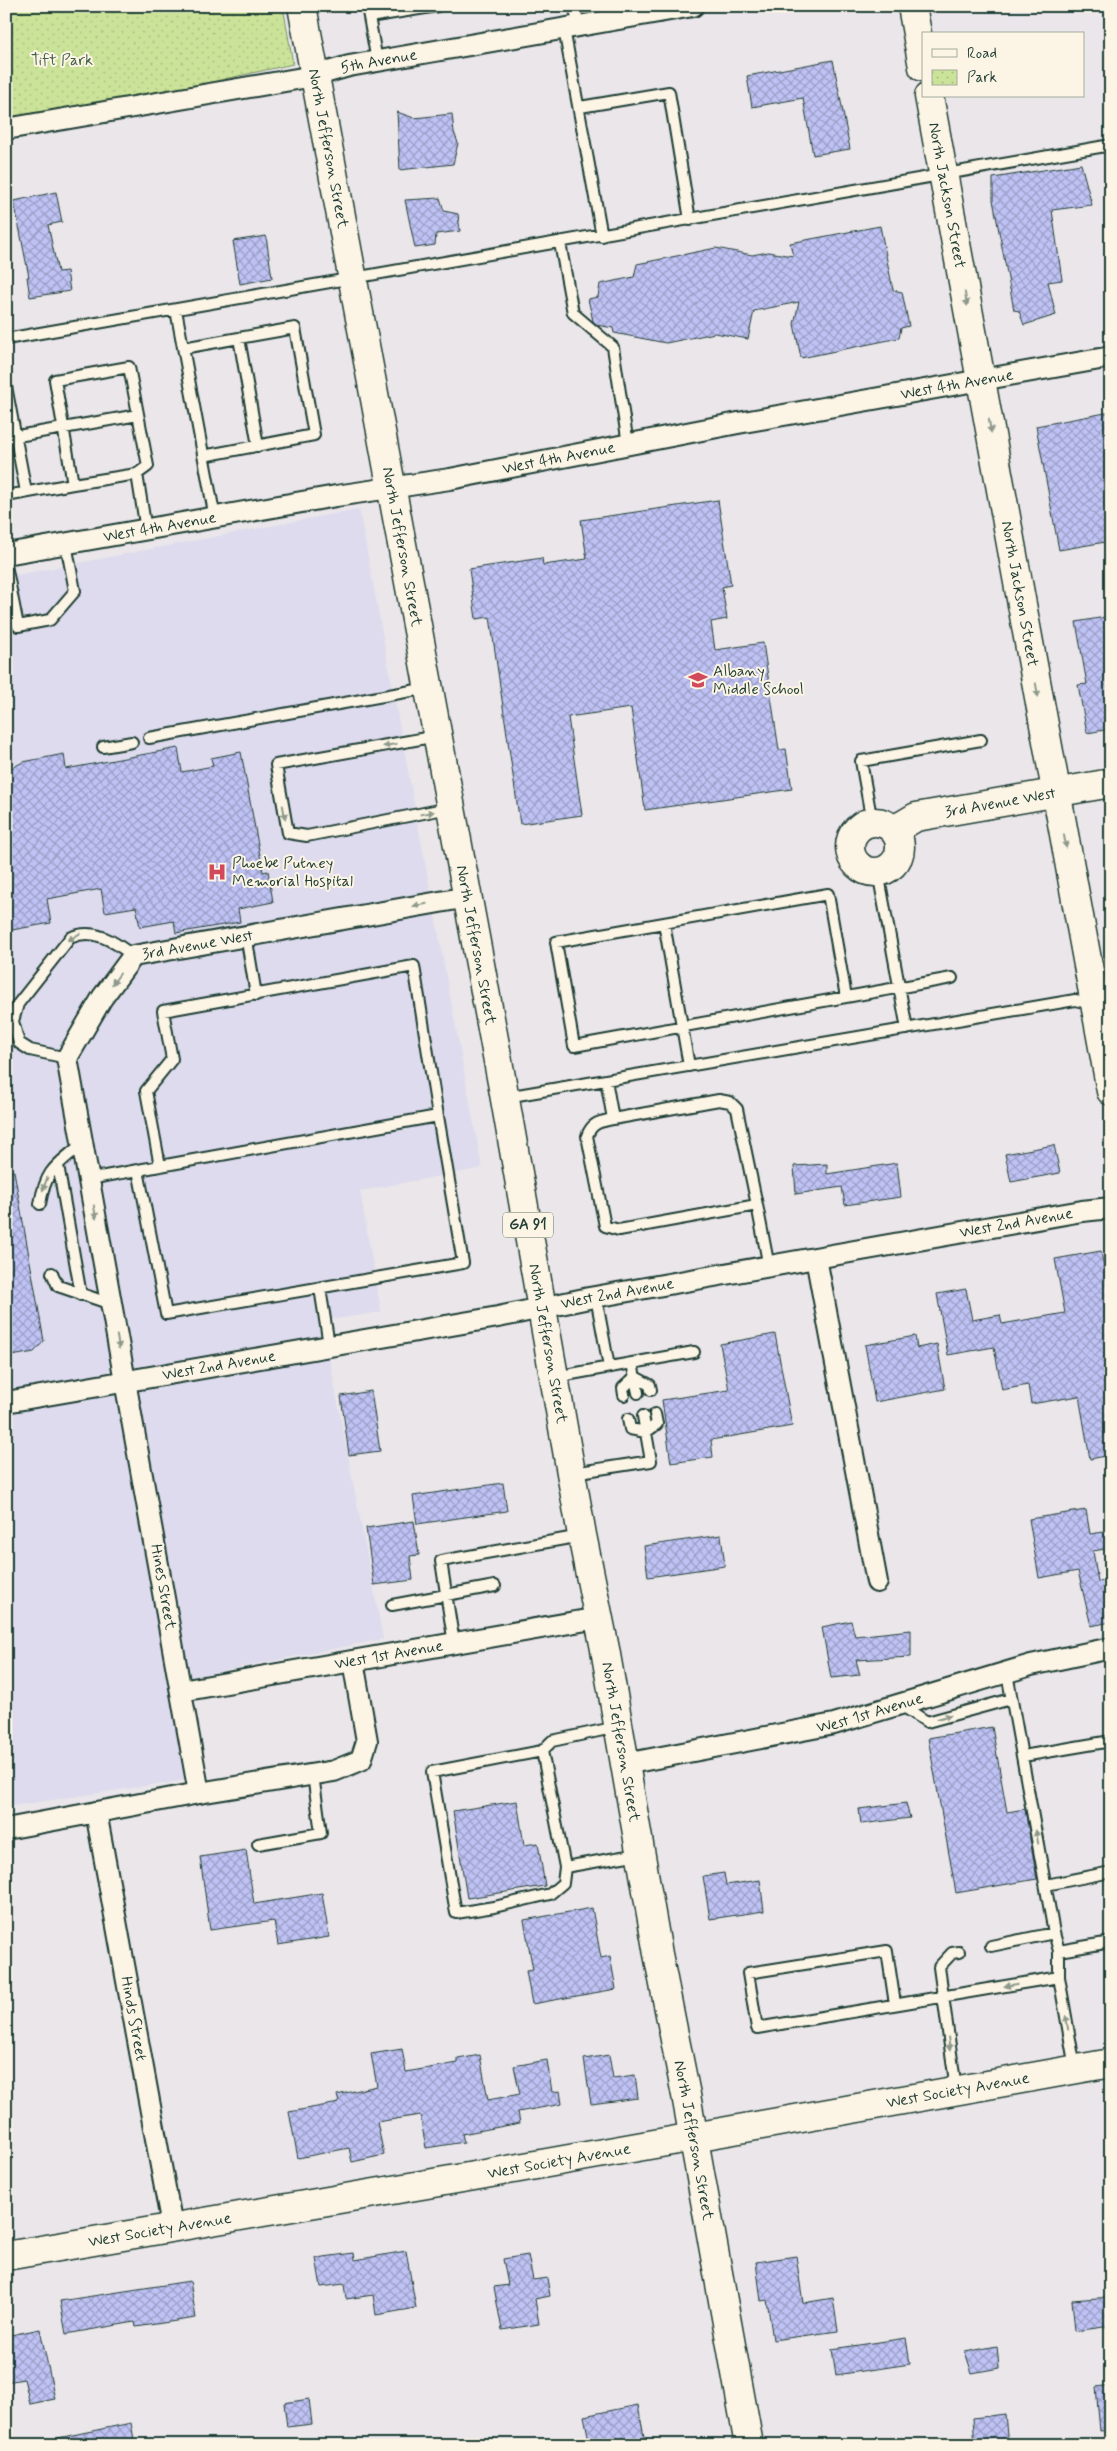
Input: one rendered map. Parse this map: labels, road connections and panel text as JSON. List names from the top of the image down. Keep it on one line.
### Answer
{"streets":{"street":["5th Avenue","North Jefferson Street","North Jackson Street","West 4th Avenue","3rd Avenue West","West 2nd Avenue","GA 91","Hines Street","West 1st Avenue","Hinds Street","West Society Avenue"]},"crossings":[["5th Avenue","North Jefferson Street"],["North Jefferson Street","West 4th Avenue"],["North Jefferson Street","3rd Avenue West"],["North Jefferson Street","West 2nd Avenue"],["North Jefferson Street","West 1st Avenue"],["North Jefferson Street","West Society Avenue"],["North Jackson Street","West 4th Avenue"],["North Jackson Street","3rd Avenue West"],["West 2nd Avenue","Hines Street"],["Hines Street","West 1st Avenue"],["Hinds Street","West Society Avenue"]],"one_way":["North Jackson Street","3rd Avenue West"],"parks":["Tift Park"],"places":{"school or university":["Albany Middle School"],"hospital":["Phoebe Putney Memorial Hospital"]},"legend":["Road","Park"]}
